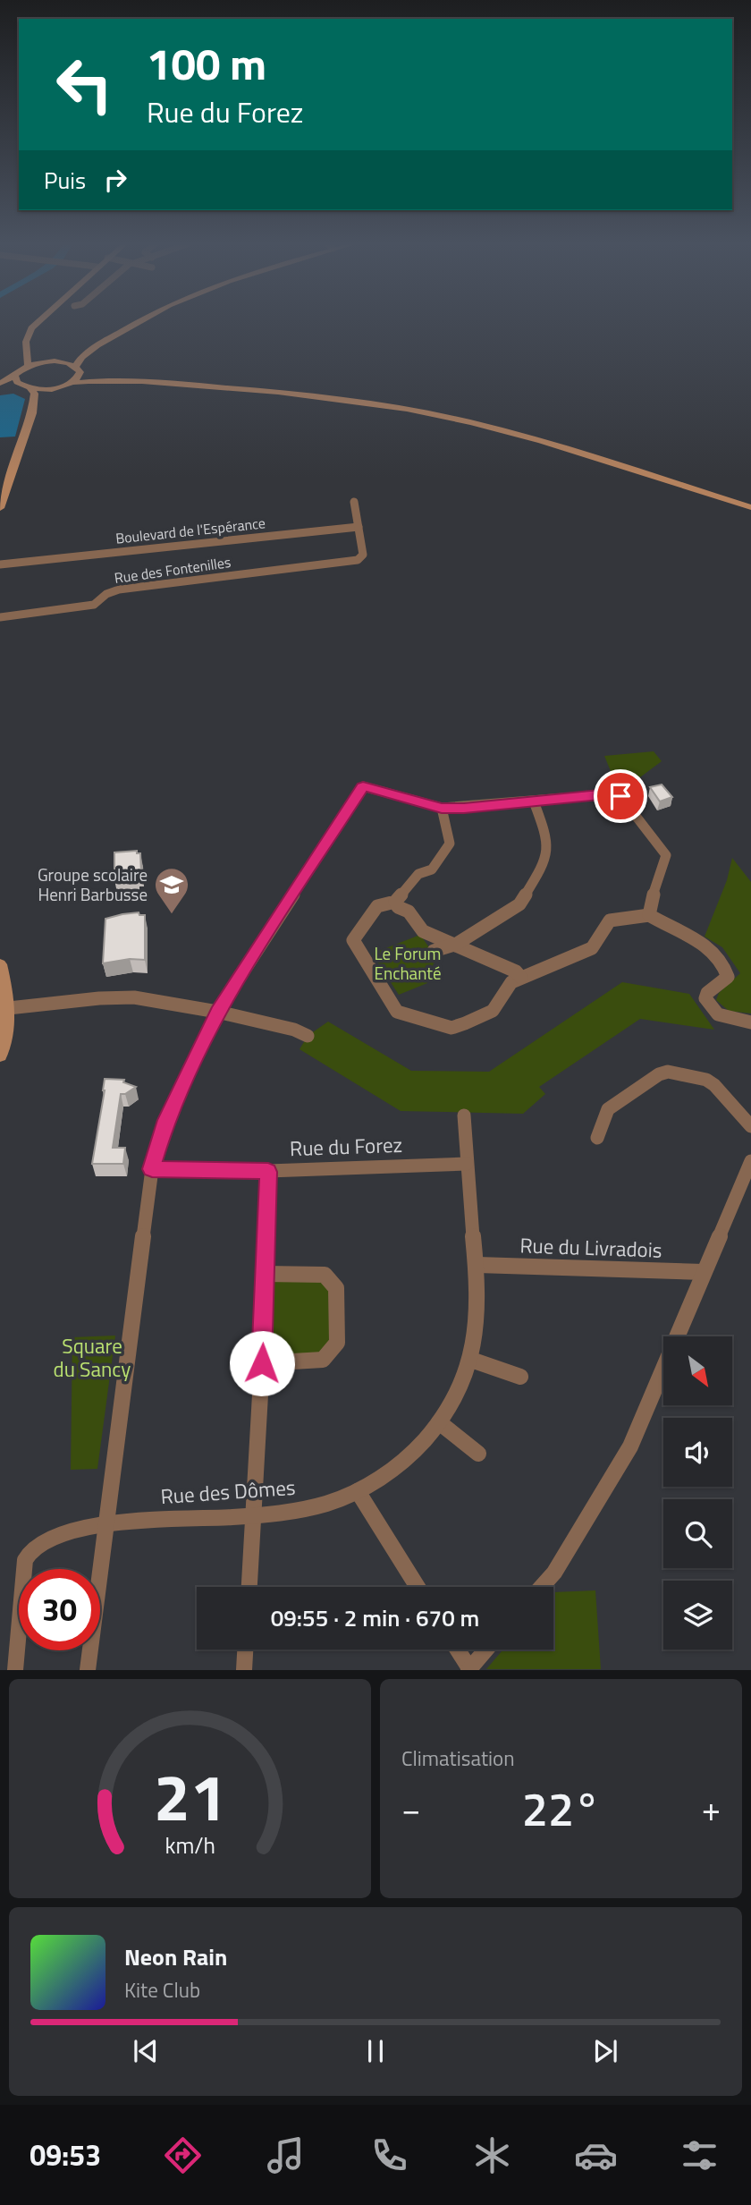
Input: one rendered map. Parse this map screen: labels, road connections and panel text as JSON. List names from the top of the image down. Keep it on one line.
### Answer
{"streets":{"street":["Boulevard de l'Espérance","Rue des Fontenilles","Rue du Forez","Rue du Livradois","Rue des Dômes"]},"crossings":[["Boulevard de l'Espérance","Rue des Fontenilles"],["Rue du Forez","Rue des Dômes"],["Rue du Livradois","Rue des Dômes"]],"parks":["Le Forum Enchanté","Square du Sancy"],"places":{"school or university":["Groupe scolaire Henri Barbusse"]},"north":"bottom right","page":{"turn":["100 m","Rue du Forez"],"then":"Puis","limit":"30","trip":"09:55 · 2 min · 670 m","tile":"Climatisation","heat":["−","22°","+"],"song":["Neon Rain","Kite Club"],"tabs":"09:53","gauge":["21","km/h"]}}
